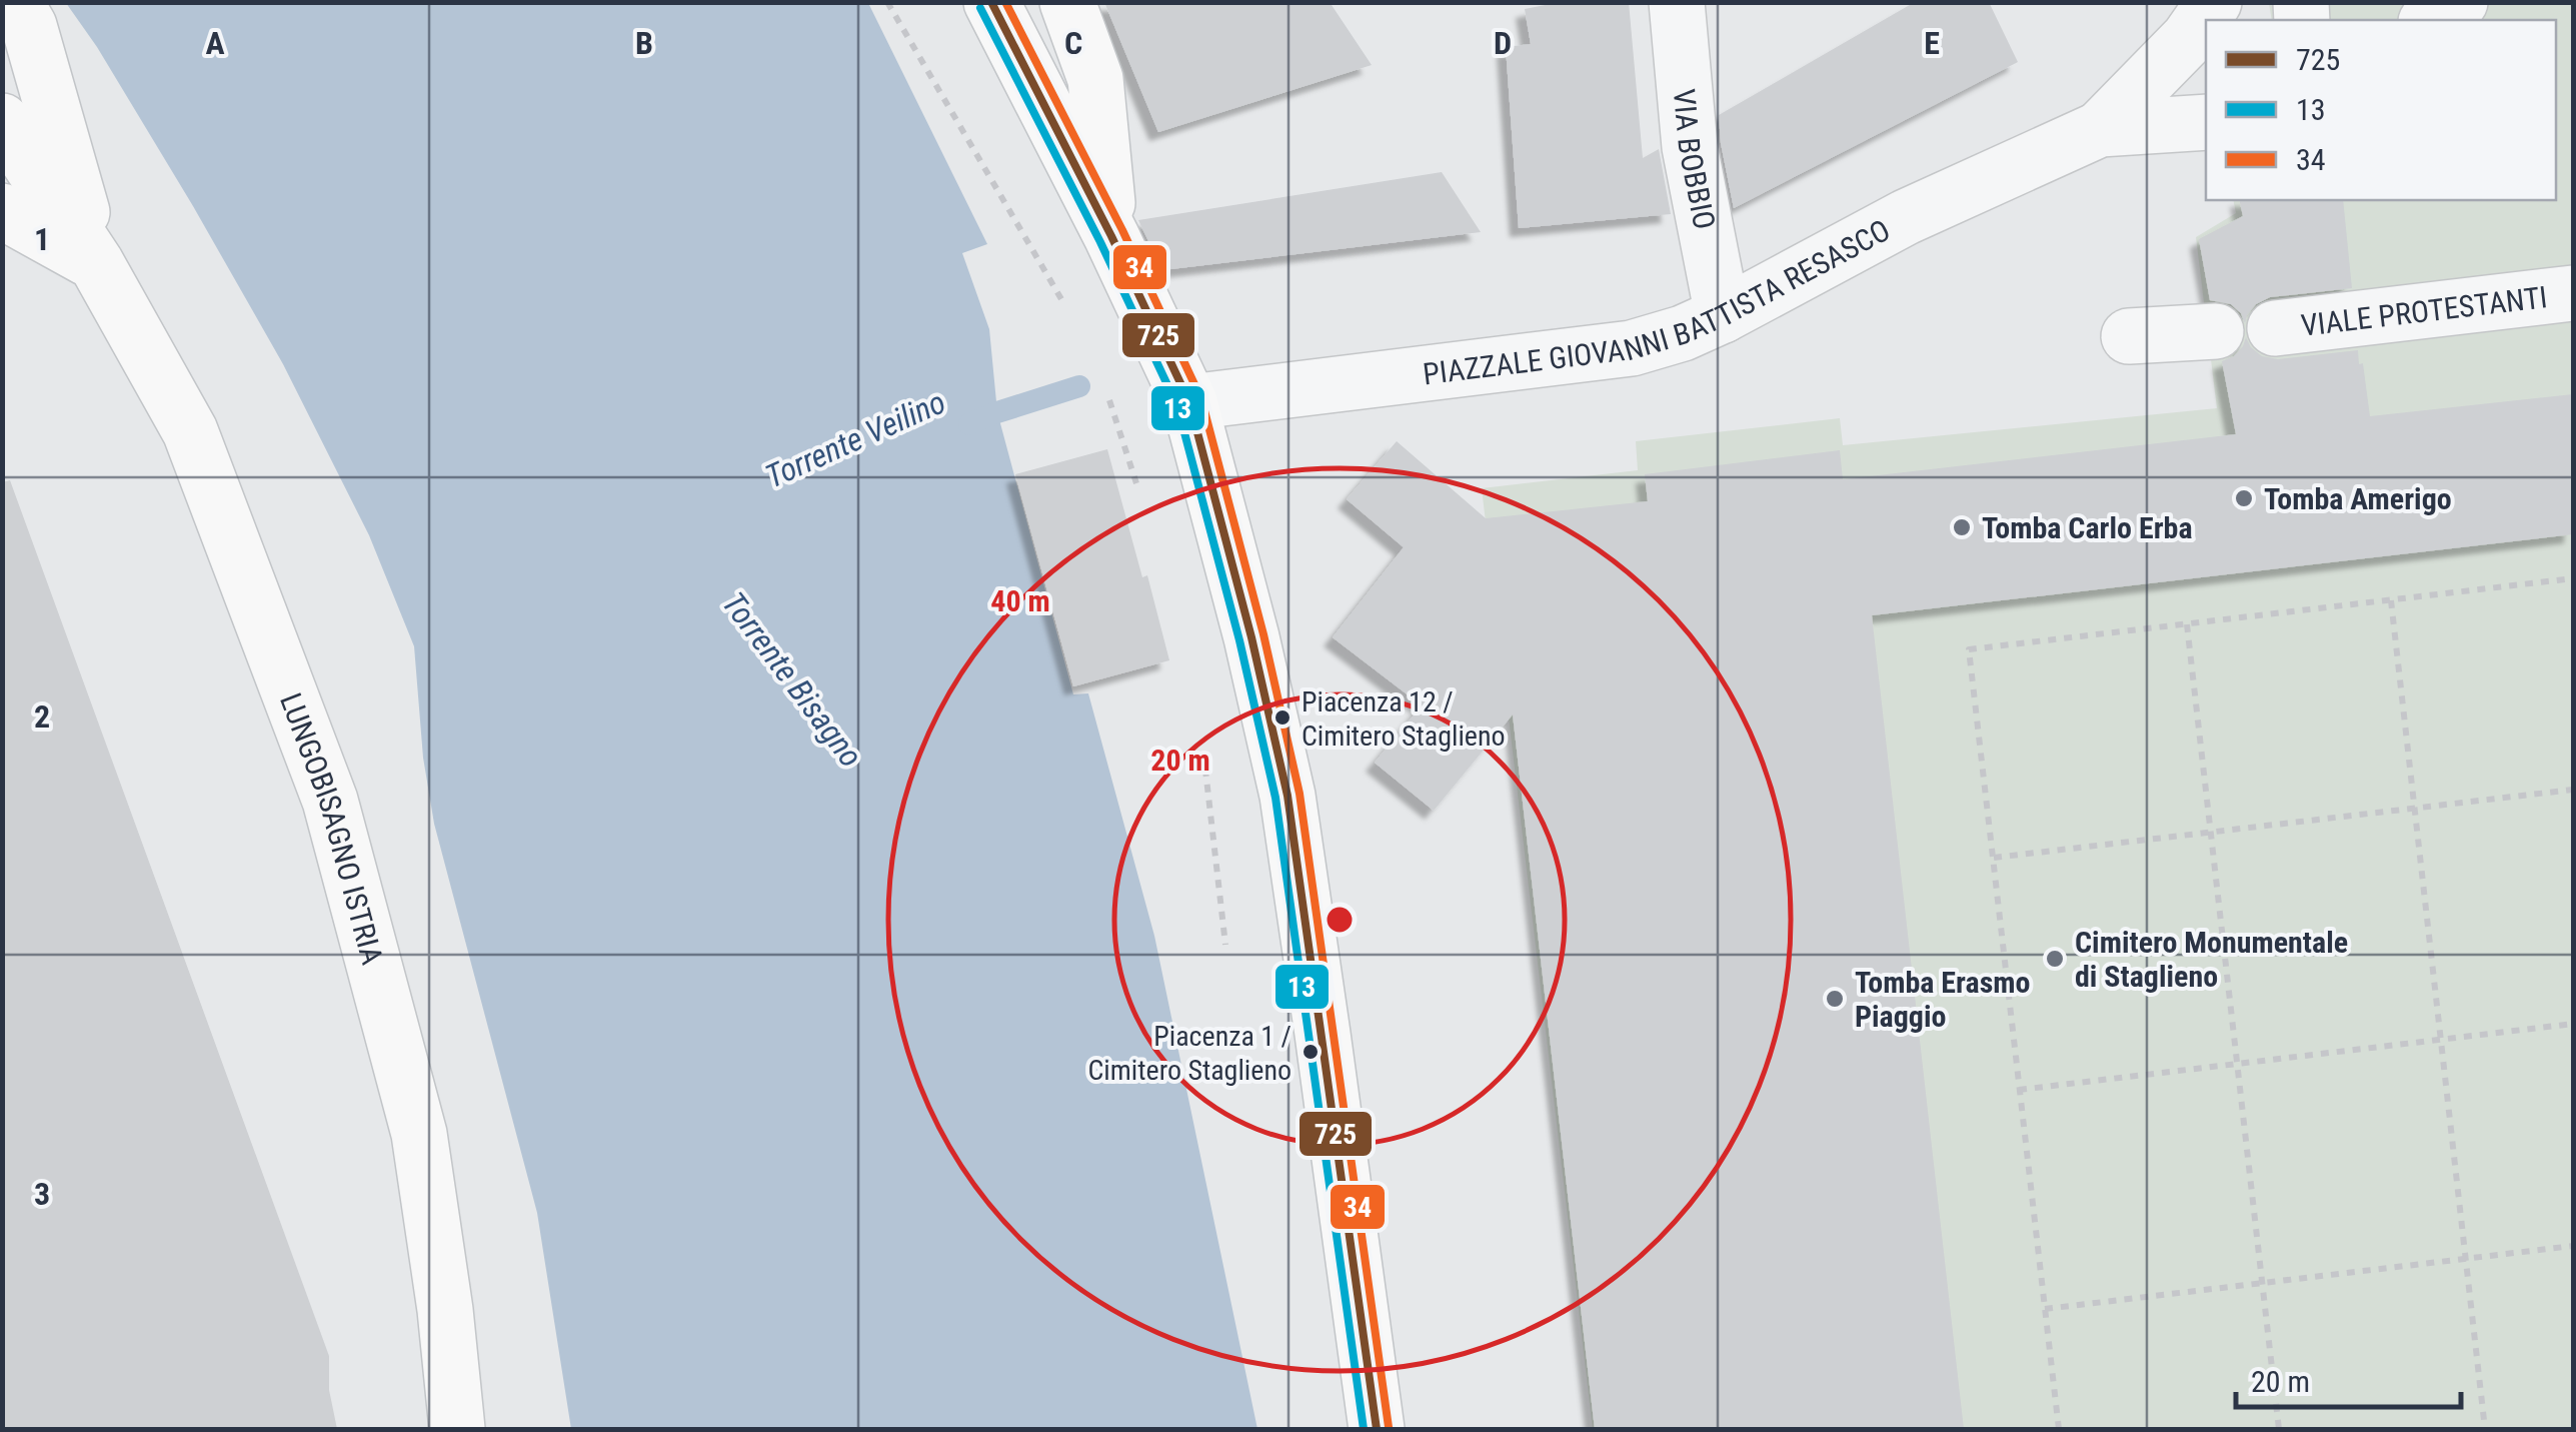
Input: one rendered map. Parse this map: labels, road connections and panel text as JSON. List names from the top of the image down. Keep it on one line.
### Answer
{"streets":{"main road":["LUNGOBISAGNO ISTRIA"],"street":["VIA BOBBIO","PIAZZALE GIOVANNI BATTISTA RESASCO","VIALE PROTESTANTI"]},"crossings":[["VIA BOBBIO","PIAZZALE GIOVANNI BATTISTA RESASCO"]],"water":["Torrente Veilino","Torrente Bisagno"],"places":["Tomba Amerigo","Tomba Carlo Erba","Piacenza 12 / Cimitero Staglieno","Cimitero Monumentale di Staglieno","Tomba Erasmo Piaggio","Piacenza 1 / Cimitero Staglieno"],"lines":["transit line 725","transit line 34","transit line 13"],"legend":["725","13","34"],"scale_bar":"20 m","grid":{"columns":["A","B","C","D","E"],"rows":["1","2","3"]},"rings":["40 m","20 m"]}
